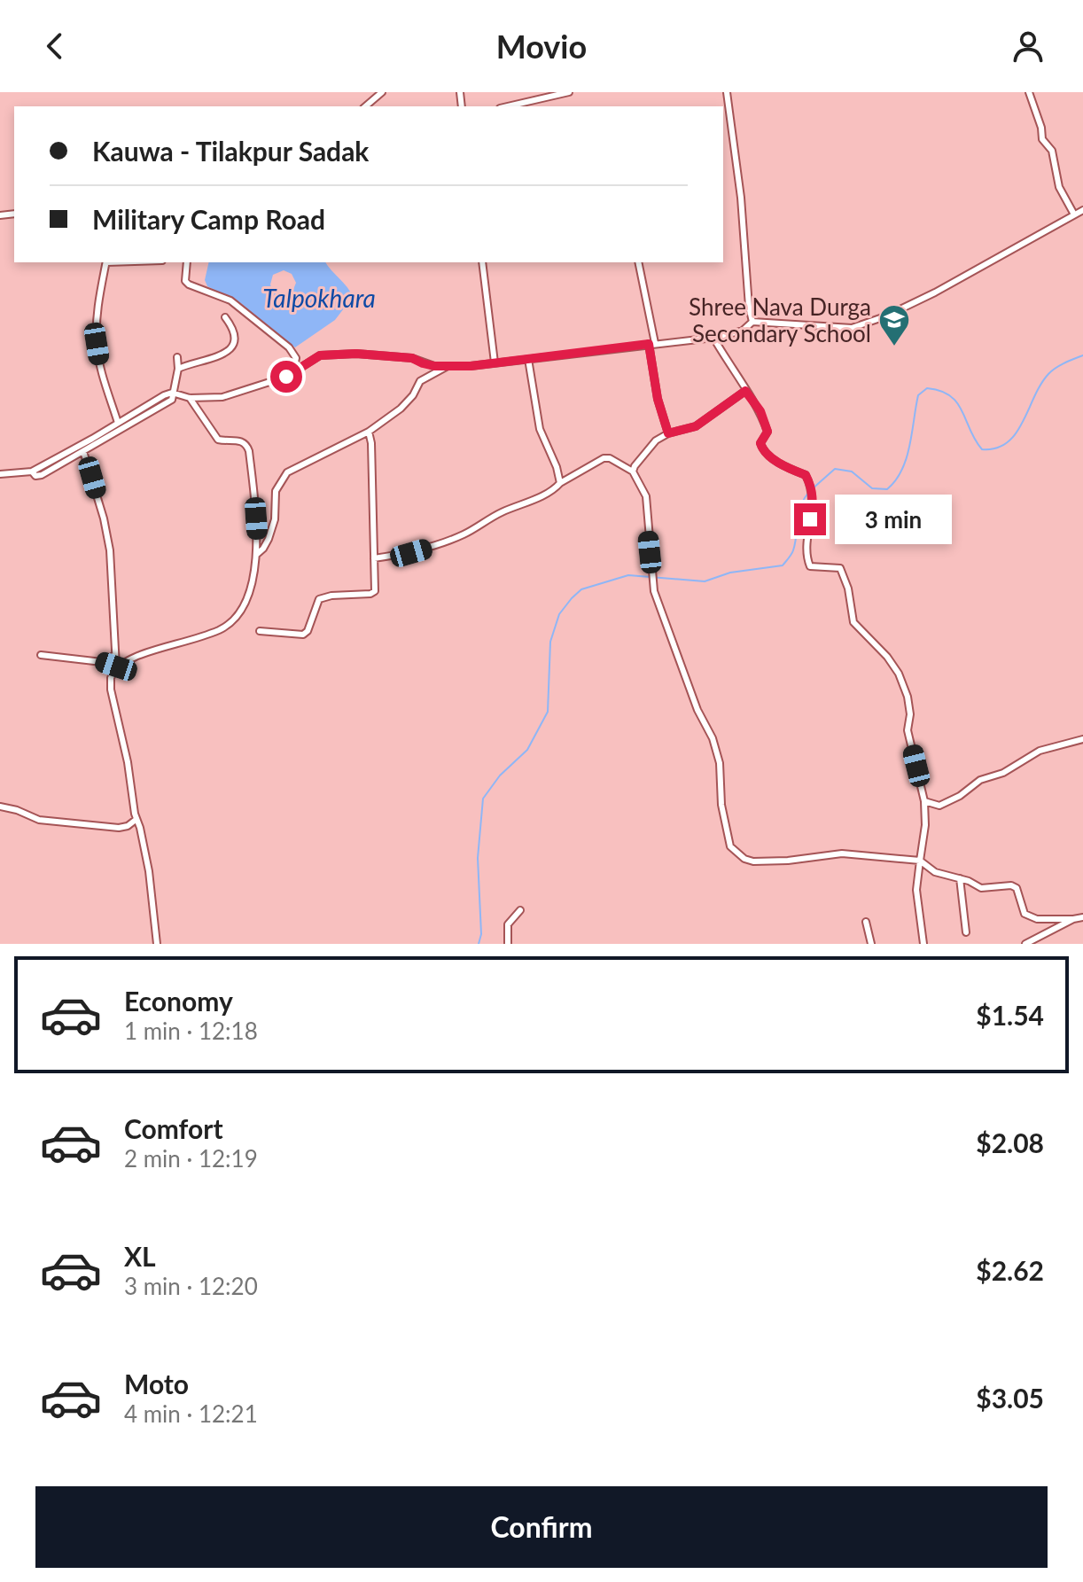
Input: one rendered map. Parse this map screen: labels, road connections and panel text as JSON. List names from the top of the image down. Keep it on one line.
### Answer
{"water":["Talpokhara"],"places":{"school or university":["Shree Nava Durga Secondary School"]},"page":{"header":"Movio","banner":["Kauwa - Tilakpur Sadak","Military Camp Road"],"bubble":"3 min","list":[{"name":"Economy","note":"1 min · 12:18","value":"$1.54"},{"name":"Comfort","note":"2 min · 12:19","value":"$2.08"},{"name":"XL","note":"3 min · 12:20","value":"$2.62"},{"name":"Moto","note":"4 min · 12:21","value":"$3.05"}],"buttons":"Confirm"}}
